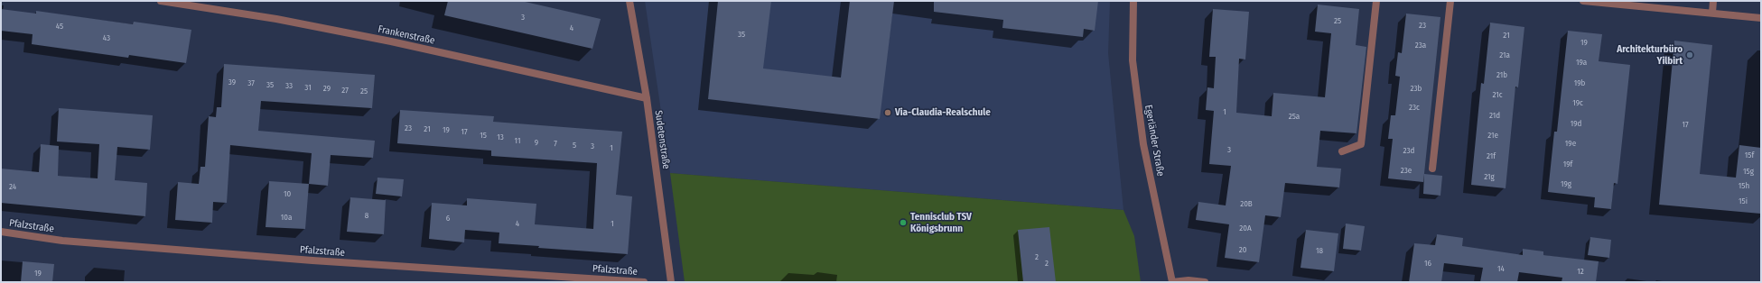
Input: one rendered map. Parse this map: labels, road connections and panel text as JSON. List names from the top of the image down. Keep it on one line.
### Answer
{"streets":{"street":["Frankenstraße","Sudetenstraße","Egerländer Straße","Pfalzstraße"]},"crossings":[["Frankenstraße","Sudetenstraße"]],"places":["Architekturbüro Yilbirt","Via-Claudia-Realschule","Tennisclub TSV Königsbrunn"],"house_numbers":["3","25","23","45","4","35","21","43","19","23a","21a","19a","21b","39","37","19b","35","33","31","29","23b","27","25","21c","19c","23c","1","21d","25a","19d","17","23","21","19","17","15","21e","13","11","9","7","19e","5","3","1","3","23d","15f","21f","19f","23e","15g","21g","19g","15h","24","10","15i","20B","8","10a","6","4","1","20A","20","18","2","2","16","14","12","19"]}
